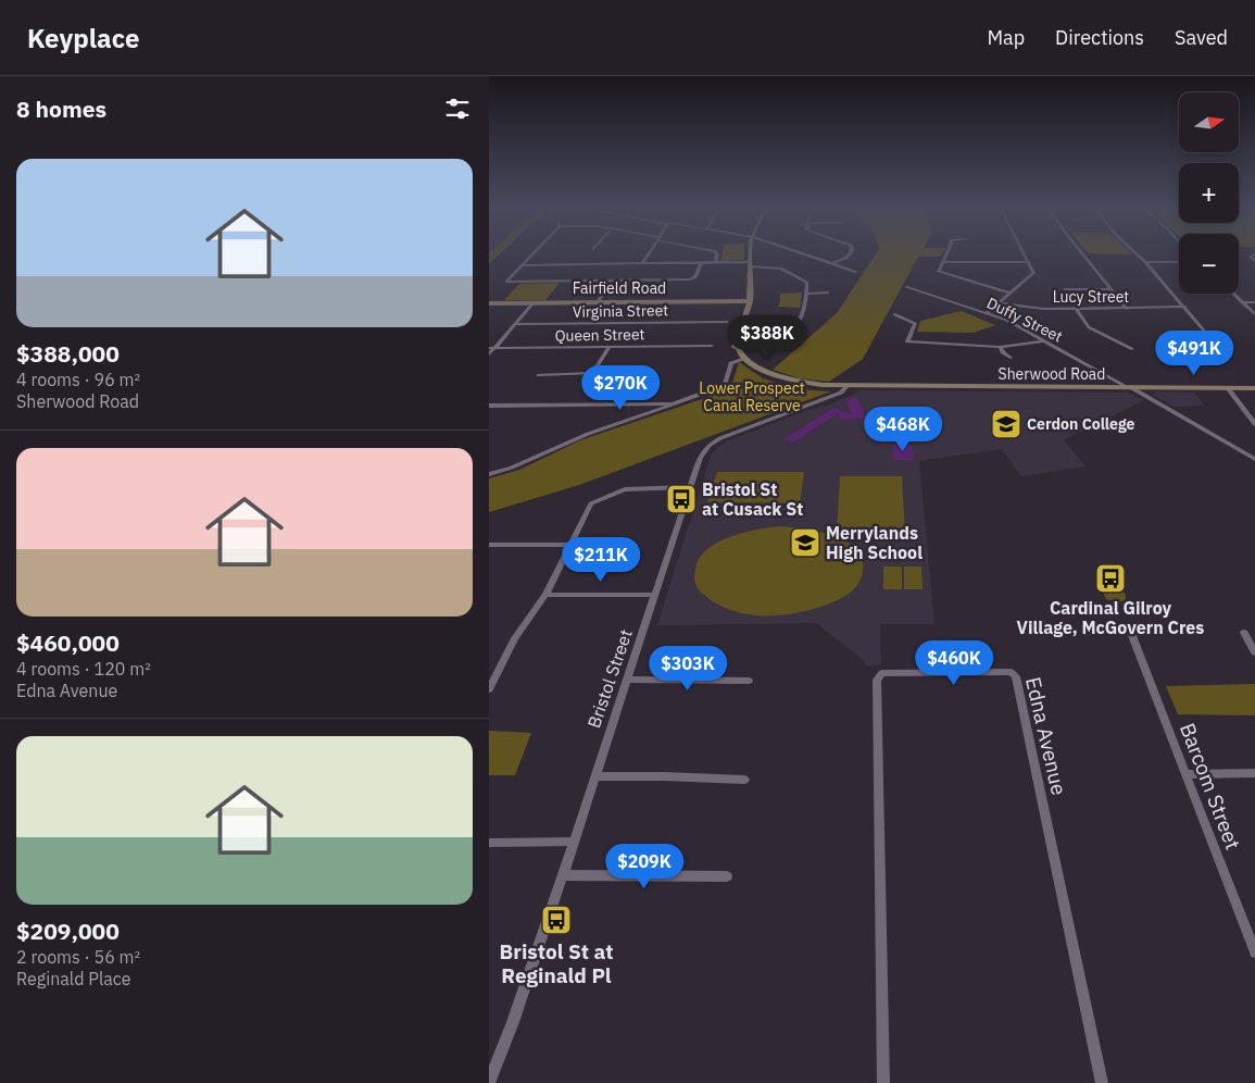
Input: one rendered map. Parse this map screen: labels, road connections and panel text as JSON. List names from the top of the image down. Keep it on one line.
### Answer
{"streets":{"main road":["Fairfield Road","Sherwood Road"],"street":["Lucy Street","Virginia Street","Duffy Street","Queen Street","Bristol Street","Edna Avenue","Barcom Street"]},"crossings":[["Duffy Street","Sherwood Road"],["Sherwood Road","Bristol Street"]],"parks":["Lower Prospect Canal Reserve"],"places":{"school or university":["Cerdon College","Merrylands High School"],"bus stop":["Bristol St at Cusack St","Cardinal Gilroy Village, McGovern Cres","Bristol St at Reginald Pl"]},"north":"right","page":{"header":"Keyplace","nav":["Map","Directions","Saved"],"heading":"8 homes","map_buttons":["+","−"],"list":[{"name":"$388,000","note":"4 rooms · 96 m² · Sherwood Road"},{"name":"$460,000","note":"4 rooms · 120 m² · Edna Avenue"},{"name":"$209,000","note":"2 rooms · 56 m² · Reginald Place"}],"price":["$388K","$491K","$270K","$468K","$211K","$460K","$303K","$209K"]}}
